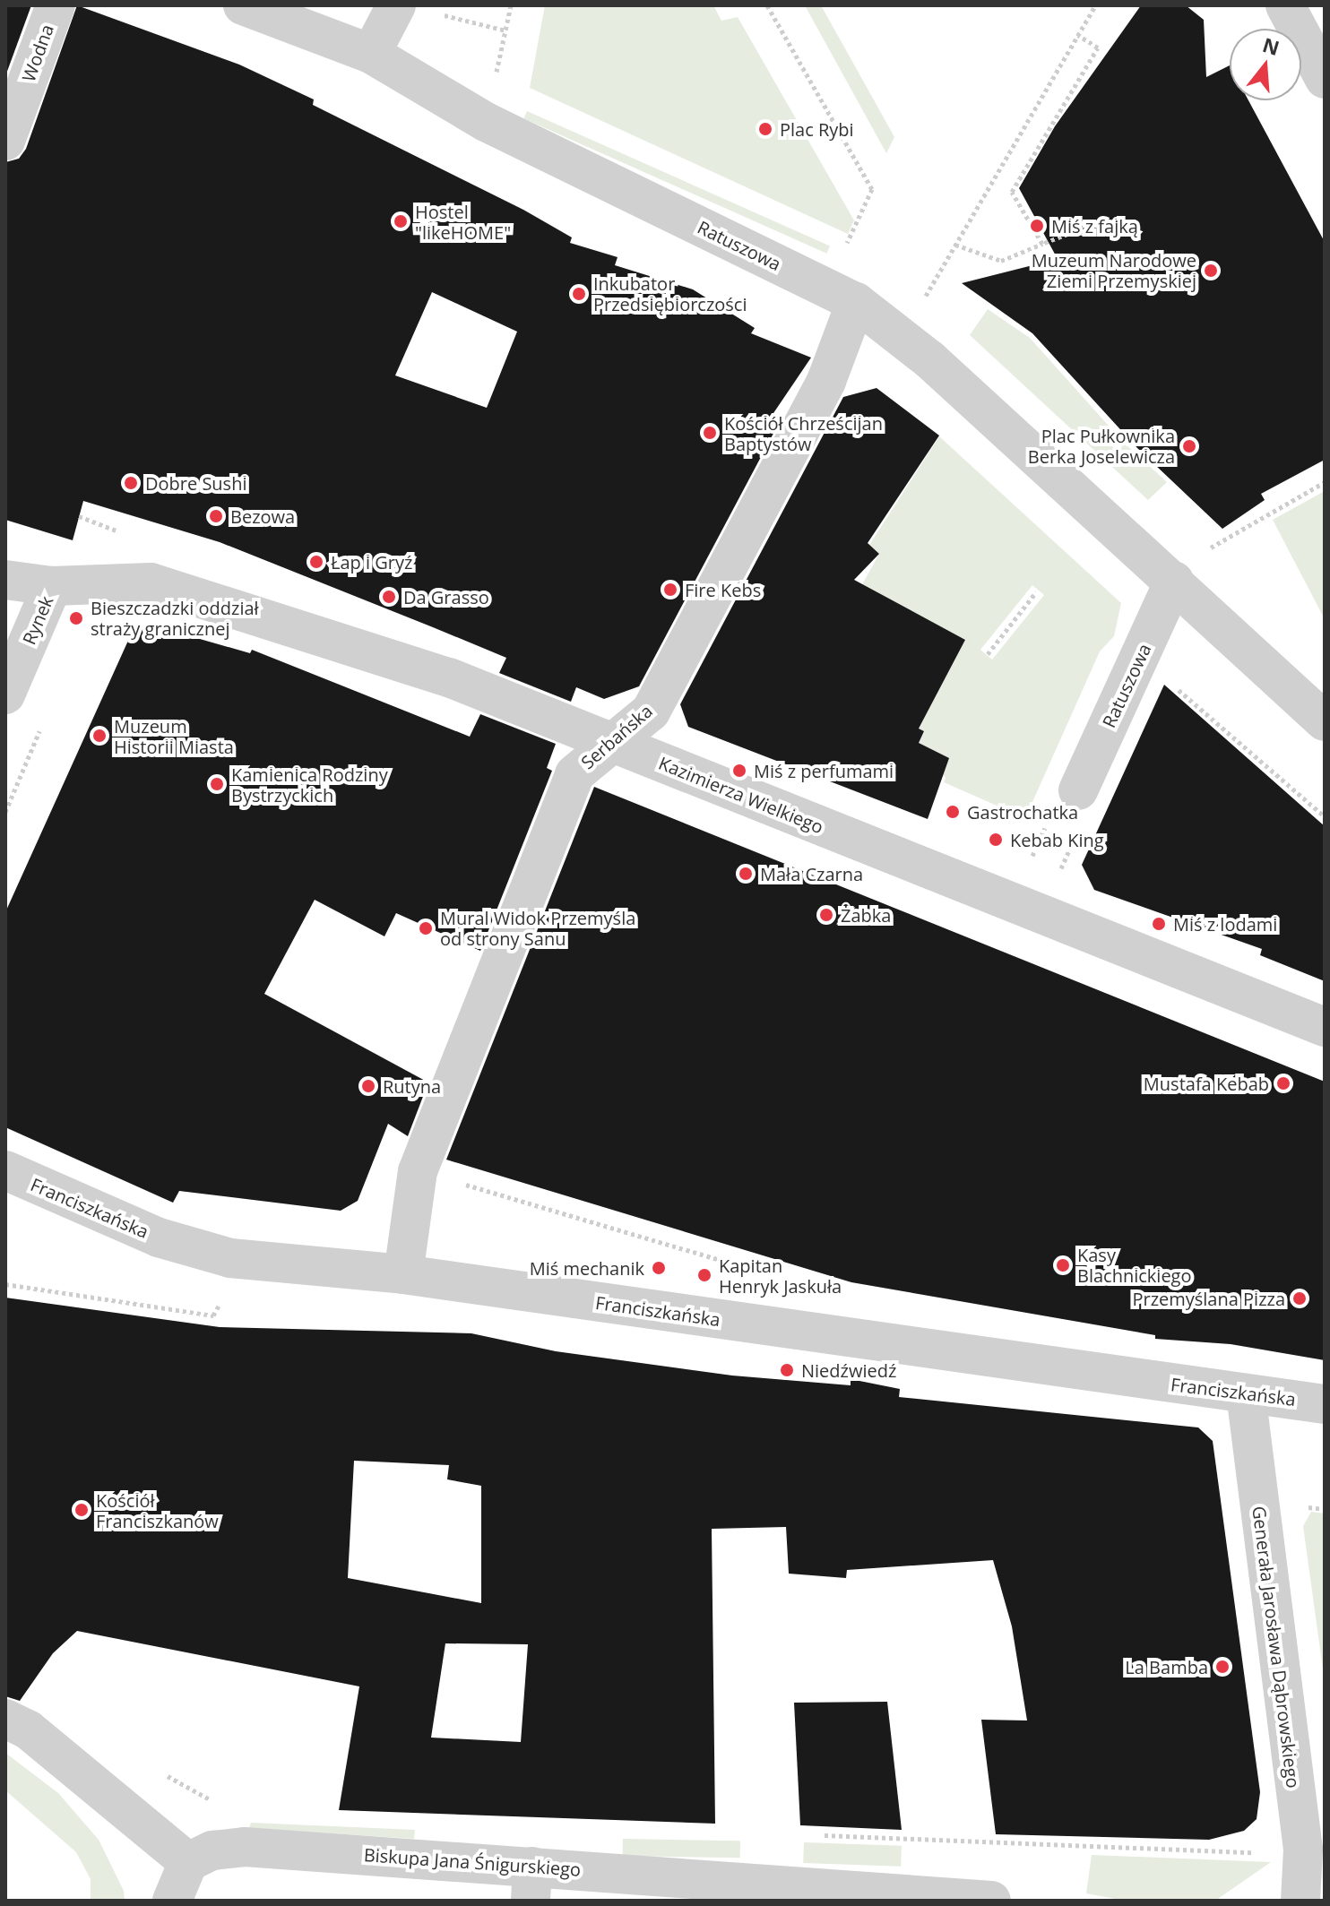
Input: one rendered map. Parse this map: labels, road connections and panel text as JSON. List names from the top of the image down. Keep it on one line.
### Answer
{"streets":{"street":["Wodna","Ratuszowa","Rynek","Serbańska","Kazimierza Wielkiego","Franciszkańska","Generała Jarosława Dąbrowskiego","Biskupa Jana Śnigurskiego"]},"crossings":[["Ratuszowa","Serbańska"],["Rynek","Kazimierza Wielkiego"],["Serbańska","Kazimierza Wielkiego"],["Serbańska","Franciszkańska"],["Franciszkańska","Generała Jarosława Dąbrowskiego"]],"places":["Plac Rybi","Hostel \"likeHOME\"","Miś z fajką","Muzeum Narodowe Ziemi Przemyskiej","Inkubator Przedsiębiorczości","Kościół Chrześcijan Baptystów","Plac Pułkownika Berka Joselewicza","Dobre Sushi","Bezowa","Łap i Gryź","Fire Kebs","Da Grasso","Bieszczadzki oddział straży granicznej","Muzeum Historii Miasta","Miś z perfumami","Kamienica Rodziny Bystrzyckich","Gastrochatka","Kebab King","Mała Czarna","Żabka","Miś z lodami","Mural Widok Przemyśla od strony Sanu","Mustafa Kebab","Rutyna","Kasy Blachnickiego","Miś mechanik","Kapitan Henryk Jaskuła","Przemyślana Pizza","Niedźwiedź","Kościół Franciszkanów","La Bamba"],"north":"top"}
